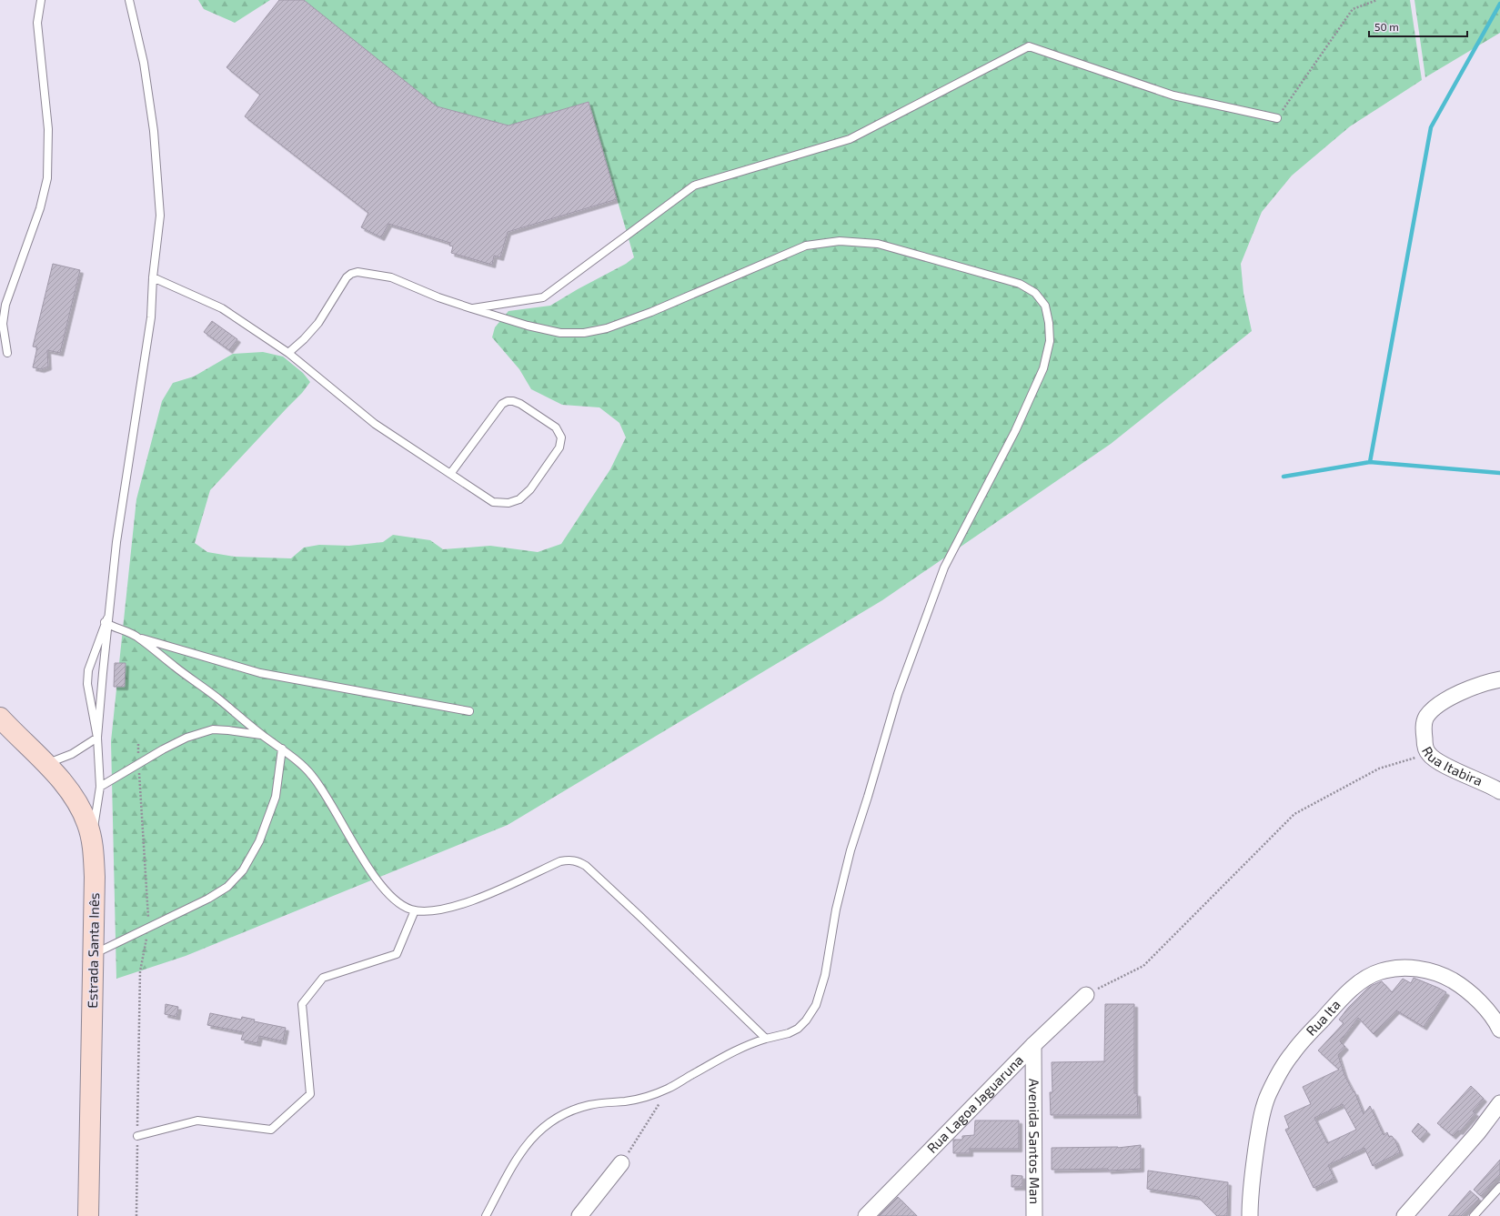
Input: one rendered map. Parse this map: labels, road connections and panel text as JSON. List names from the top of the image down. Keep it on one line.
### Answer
{"streets":{"main road":["Estrada Santa Inês"],"street":["Rua Itabira","Rua Ita","Rua Lagoa Jaguaruna","Avenida Santos Man"]},"crossings":[["Rua Lagoa Jaguaruna","Avenida Santos Man"]],"scale_bar":"50 m"}
